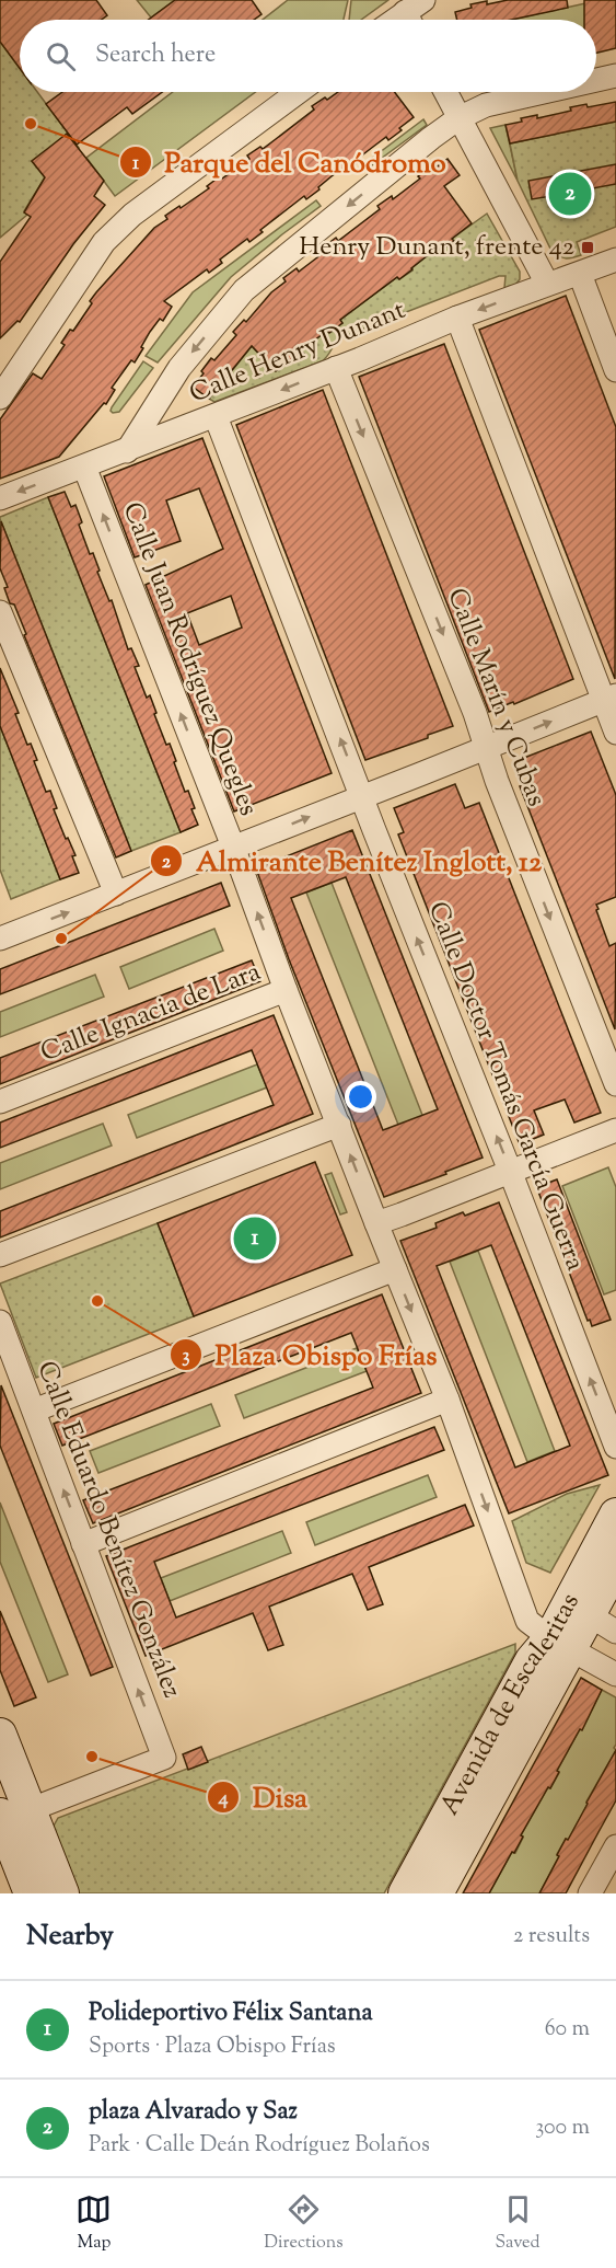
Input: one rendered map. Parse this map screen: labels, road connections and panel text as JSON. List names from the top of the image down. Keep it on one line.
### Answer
{"streets":{"street":["Calle Henry Dunant","Calle Juan Rodríguez Quegles","Calle Marín y Cubas","Calle Ignacia de Lara","Calle Doctor Tomás García Guerra","Calle Eduardo Benítez González","Avenida de Escaleritas"]},"crossings":[["Calle Henry Dunant","Calle Juan Rodríguez Quegles"],["Calle Henry Dunant","Calle Marín y Cubas"],["Calle Henry Dunant","Calle Doctor Tomás García Guerra"],["Calle Juan Rodríguez Quegles","Calle Ignacia de Lara"],["Calle Juan Rodríguez Quegles","Avenida de Escaleritas"]],"one_way":["Calle Doctor Tomás García Guerra"],"places":{"other":["Parque del Canódromo","Almirante Benítez Inglott, 12","Plaza Obispo Frías","Disa"],"transit":["Henry Dunant, frente 42"]},"page":{"search":"Search here","pins":["2","1"],"heading":["Nearby","2 results"],"list":[{"mark":"1","name":"Polideportivo Félix Santana","note":"Sports · Plaza Obispo Frías","value":"60 m"},{"mark":"2","name":"plaza Alvarado y Saz","note":"Park · Calle Deán Rodríguez Bolaños","value":"300 m"}],"nav":["Map","Directions","Saved"]}}
